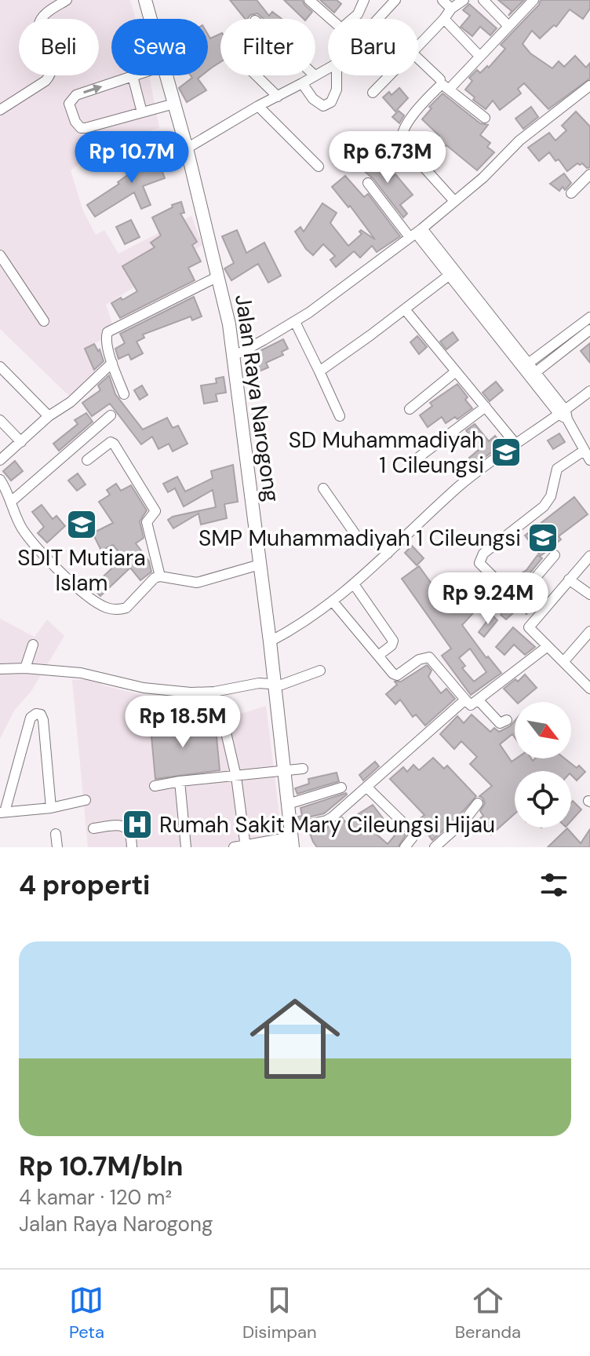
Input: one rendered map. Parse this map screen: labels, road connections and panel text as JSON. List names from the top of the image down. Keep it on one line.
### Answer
{"streets":{"main road":["Jalan Raya Narogong"]},"places":{"school or university":["SD Muhammadiyah 1 Cileungsi","SDIT Mutiara Islam","SMP Muhammadiyah 1 Cileungsi"],"hospital":["Rumah Sakit Mary Cileungsi Hijau"]},"north":"bottom right","page":{"chip":["Beli","Sewa","Filter","Baru"],"price":["Rp 10.7M","Rp 6.73M","Rp 9.24M","Rp 18.5M"],"heading":"4 properti","list":[{"name":"Rp 10.7M/bln","note":"4 kamar · 120 m² · Jalan Raya Narogong"}],"tabs":["Peta","Disimpan","Beranda"]}}
